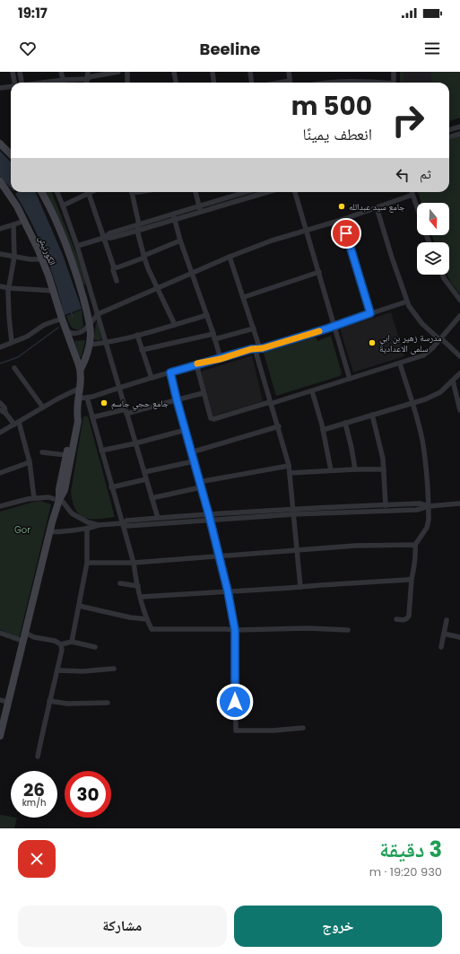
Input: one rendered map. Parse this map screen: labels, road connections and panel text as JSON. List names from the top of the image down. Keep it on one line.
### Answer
{"streets":{"main road":["الكورنيش"]},"parks":["Gor"],"places":["جامع سيد عبدالله","مدرسة زهير بن ابي سلمى الاعدادية","جامع حجي جاسم"],"north":"bottom","page":{"status":"19:17","header":"Beeline","turn":["500 m","انعطف يمينًا"],"then":"ثم","speed":"26 km/h","limit":"30","heading":["3 دقيقة","930 m · 19:20"],"buttons":["خروج","مشاركة"]}}
